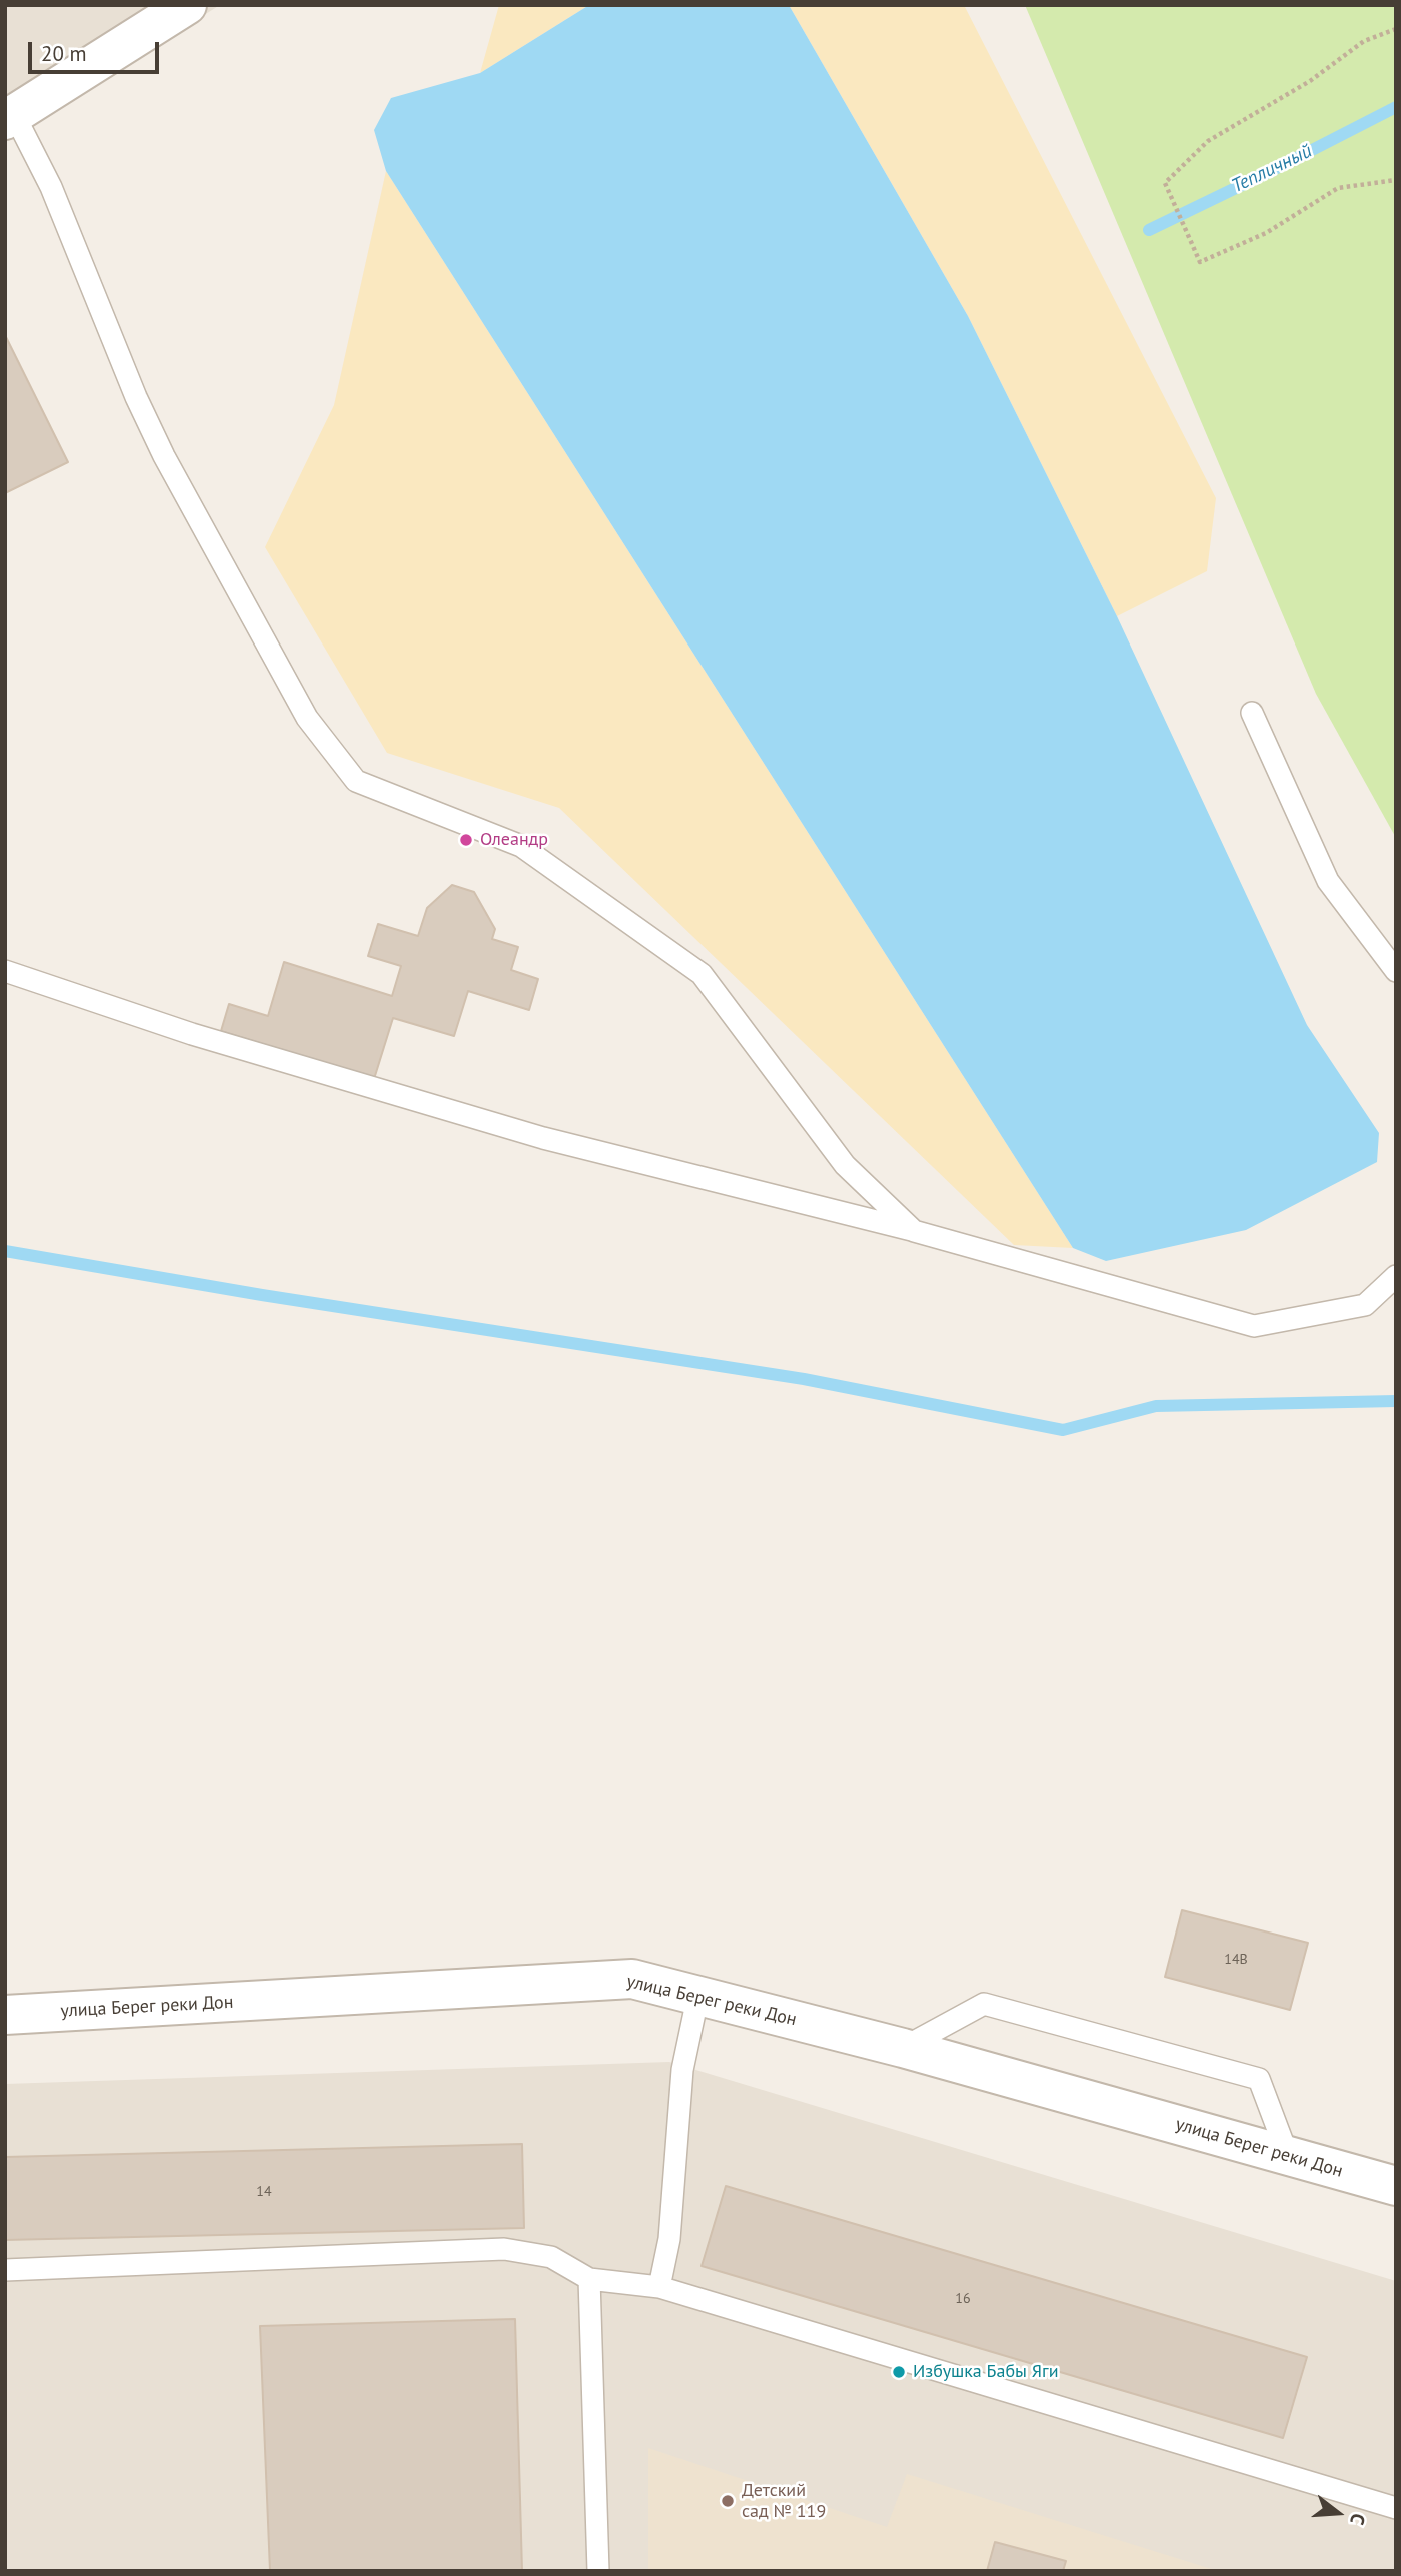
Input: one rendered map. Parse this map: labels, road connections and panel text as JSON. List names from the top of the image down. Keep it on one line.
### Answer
{"streets":{"street":["улица Берег реки Дон"]},"water":["Тепличный"],"places":["Олеандр","Избушка Бабы Яги","Детский сад № 119"],"house_numbers":["14В","14","16"],"scale_bar":"20 m","north":"right"}
